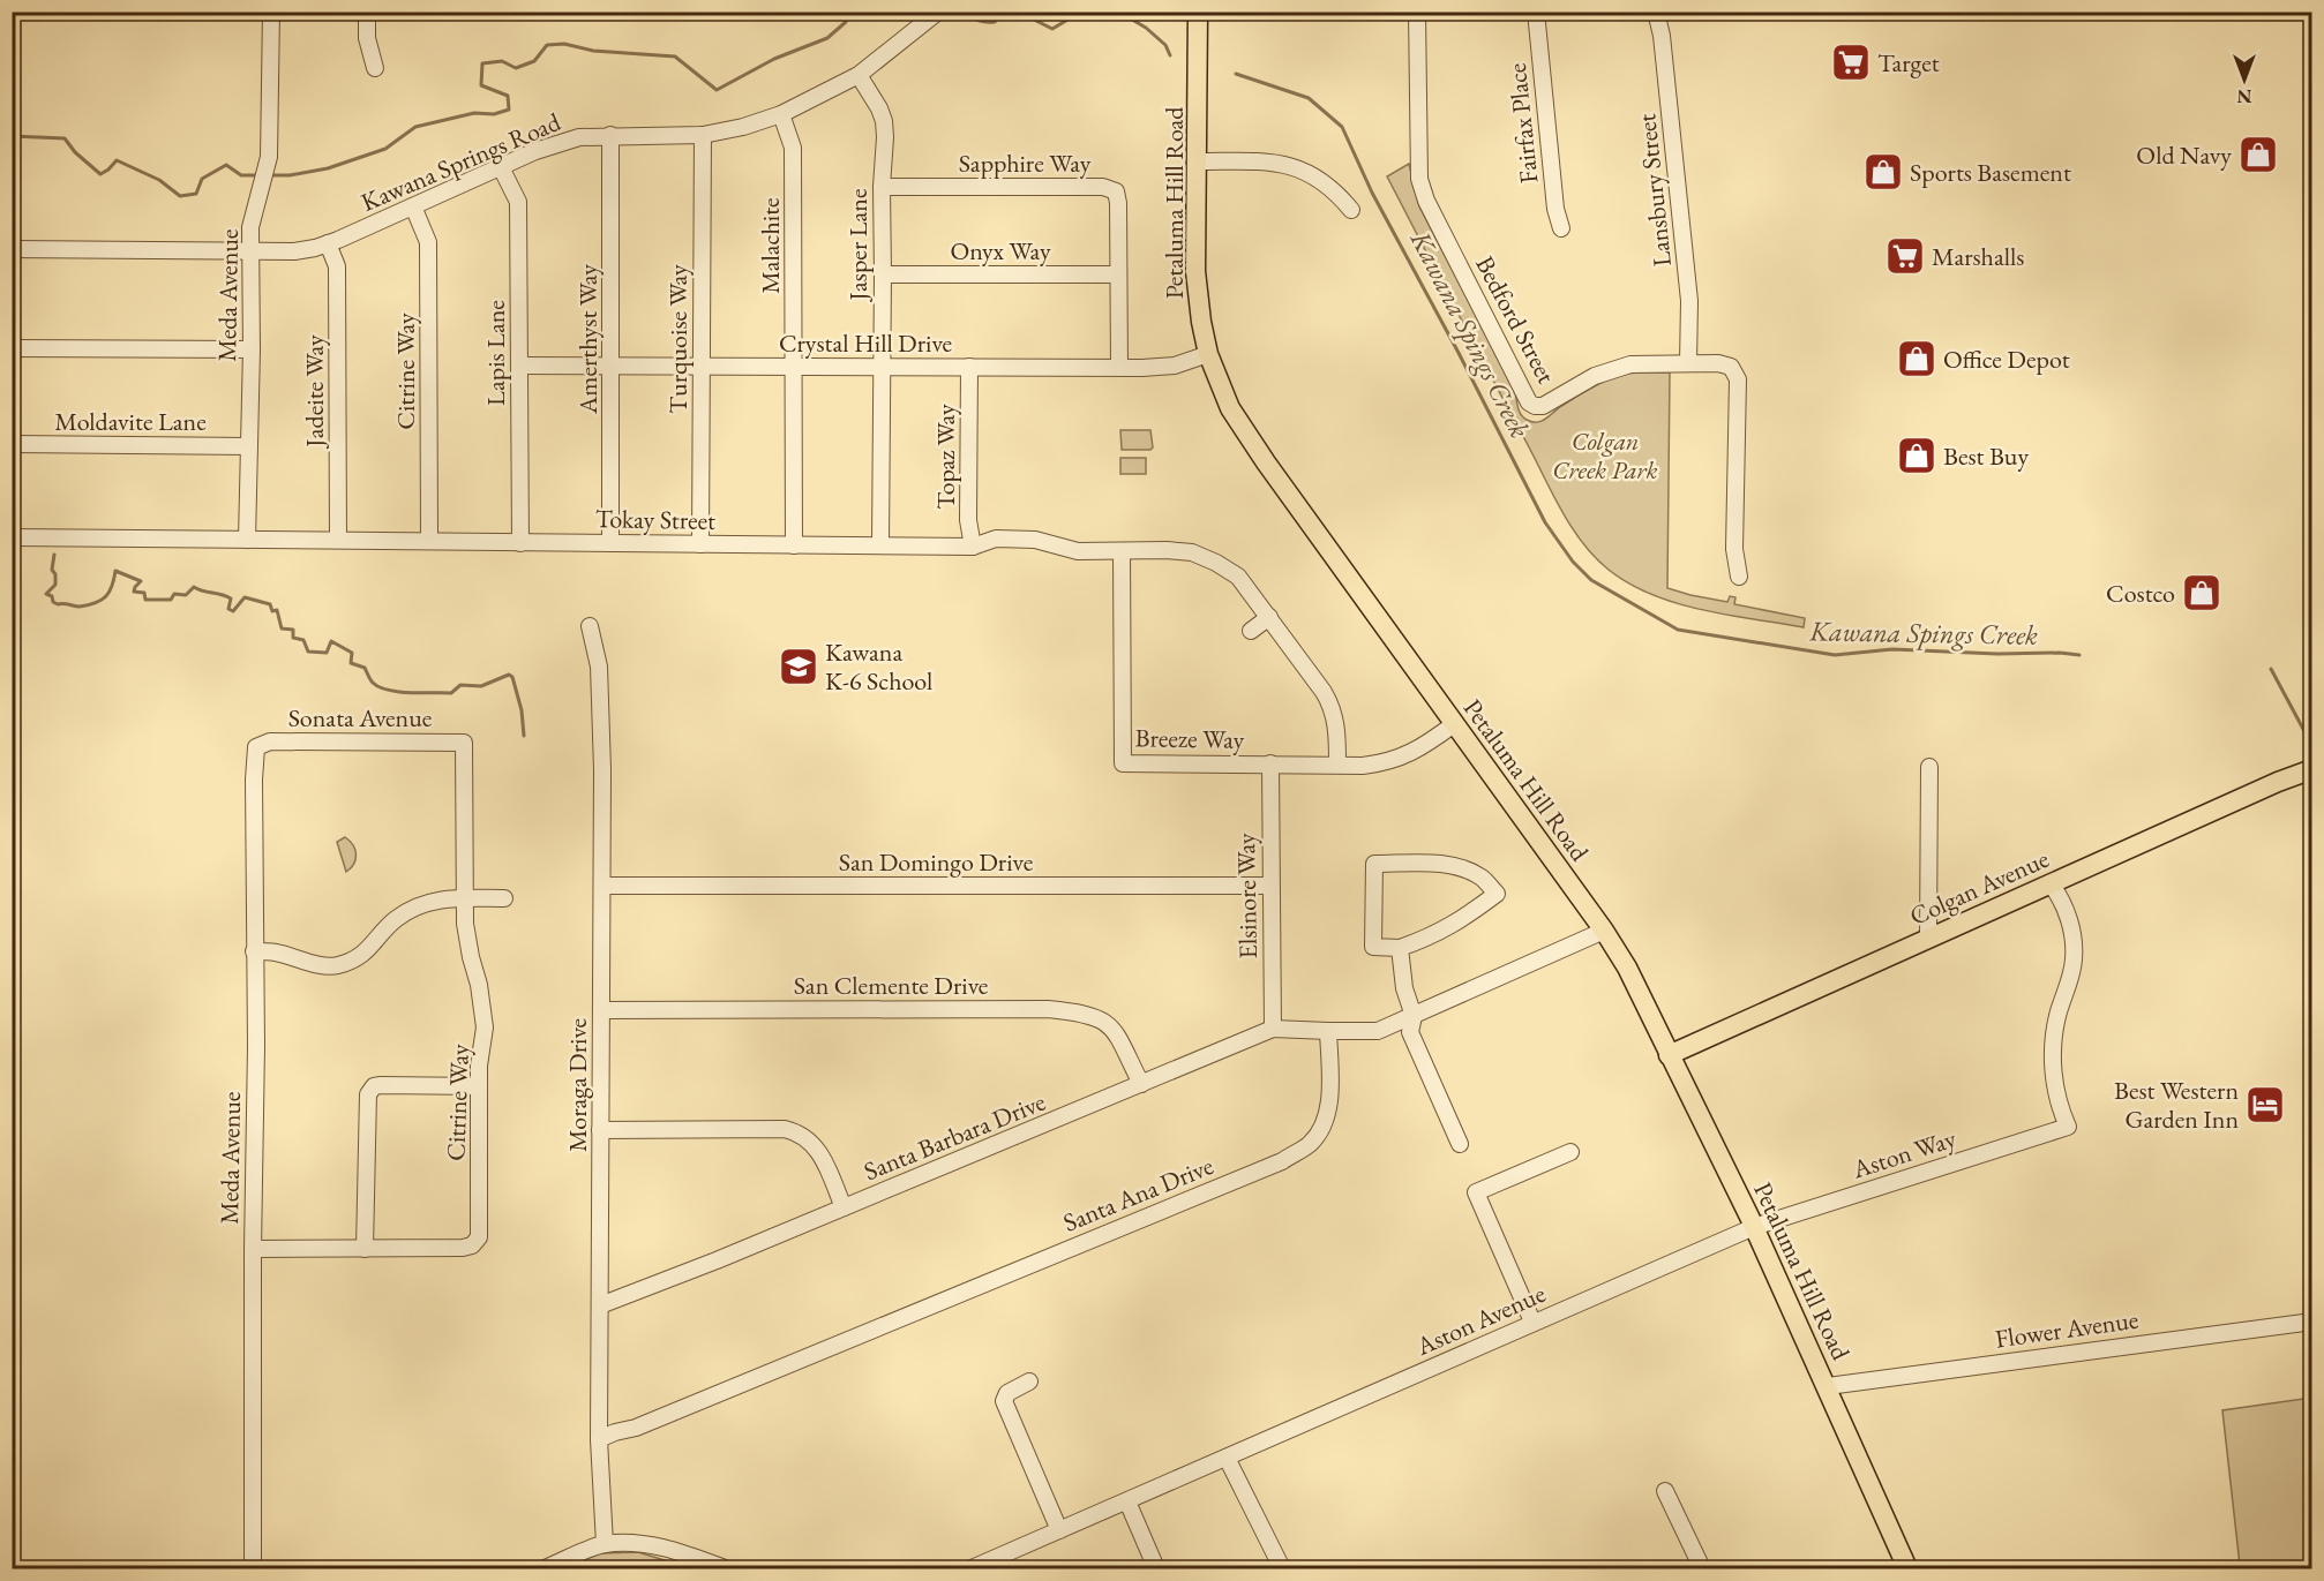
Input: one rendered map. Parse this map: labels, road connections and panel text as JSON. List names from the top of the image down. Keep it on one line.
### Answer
{"streets":{"main road":["Petaluma Hill Road","Colgan Avenue"],"street":["Fairfax Place","Kawana Springs Road","Sapphire Way","Lansbury Street","Jasper Lane","Malachite","Onyx Way","Meda Avenue","Bedford Street","Amerthyst Way","Turquoise Way","Crystal Hill Drive","Lapis Lane","Citrine Way","Jadeite Way","Moldavite Lane","Topaz Way","Tokay Street","Sonata Avenue","Breeze Way","San Domingo Drive","Elsinore Way","San Clemente Drive","Moraga Drive","Santa Barbara Drive","Aston Way","Santa Ana Drive","Aston Avenue","Flower Avenue"]},"crossings":[["Kawana Springs Road","Jasper Lane"],["Kawana Springs Road","Malachite"],["Kawana Springs Road","Meda Avenue"],["Kawana Springs Road","Amerthyst Way"],["Kawana Springs Road","Turquoise Way"],["Kawana Springs Road","Lapis Lane"],["Kawana Springs Road","Citrine Way"],["Kawana Springs Road","Jadeite Way"],["Sapphire Way","Jasper Lane"],["Sapphire Way","Onyx Way"],["Sapphire Way","Crystal Hill Drive"],["Lansbury Street","Bedford Street"],["Petaluma Hill Road","Crystal Hill Drive"],["Petaluma Hill Road","Breeze Way"],["Petaluma Hill Road","Colgan Avenue"],["Petaluma Hill Road","Aston Way"],["Petaluma Hill Road","Aston Avenue"],["Petaluma Hill Road","Flower Avenue"],["Jasper Lane","Onyx Way"],["Jasper Lane","Crystal Hill Drive"],["Jasper Lane","Tokay Street"],["Malachite","Crystal Hill Drive"],["Malachite","Tokay Street"],["Meda Avenue","Citrine Way"],["Meda Avenue","Moldavite Lane"],["Meda Avenue","Tokay Street"],["Meda Avenue","Sonata Avenue"],["Amerthyst Way","Crystal Hill Drive"],["Amerthyst Way","Tokay Street"],["Turquoise Way","Crystal Hill Drive"],["Turquoise Way","Tokay Street"],["Crystal Hill Drive","Lapis Lane"],["Crystal Hill Drive","Topaz Way"],["Lapis Lane","Tokay Street"],["Citrine Way","Tokay Street"],["Citrine Way","Sonata Avenue"],["Jadeite Way","Tokay Street"],["Topaz Way","Tokay Street"],["Tokay Street","Breeze Way"],["Breeze Way","Elsinore Way"],["San Domingo Drive","Elsinore Way"],["San Domingo Drive","Moraga Drive"],["Colgan Avenue","Aston Way"],["Elsinore Way","Santa Barbara Drive"],["San Clemente Drive","Moraga Drive"],["San Clemente Drive","Santa Barbara Drive"],["Moraga Drive","Santa Barbara Drive"],["Moraga Drive","Santa Ana Drive"],["Santa Barbara Drive","Santa Ana Drive"],["Aston Way","Aston Avenue"]],"water":["Kawana Spings Creek"],"parks":["Colgan Creek Park"],"places":{"supermarket":["Target","Marshalls"],"shop":["Old Navy","Sports Basement","Office Depot","Best Buy","Costco"],"school or university":["Kawana K-6 School"],"hotel":["Best Western Garden Inn"]},"north":"bottom"}
